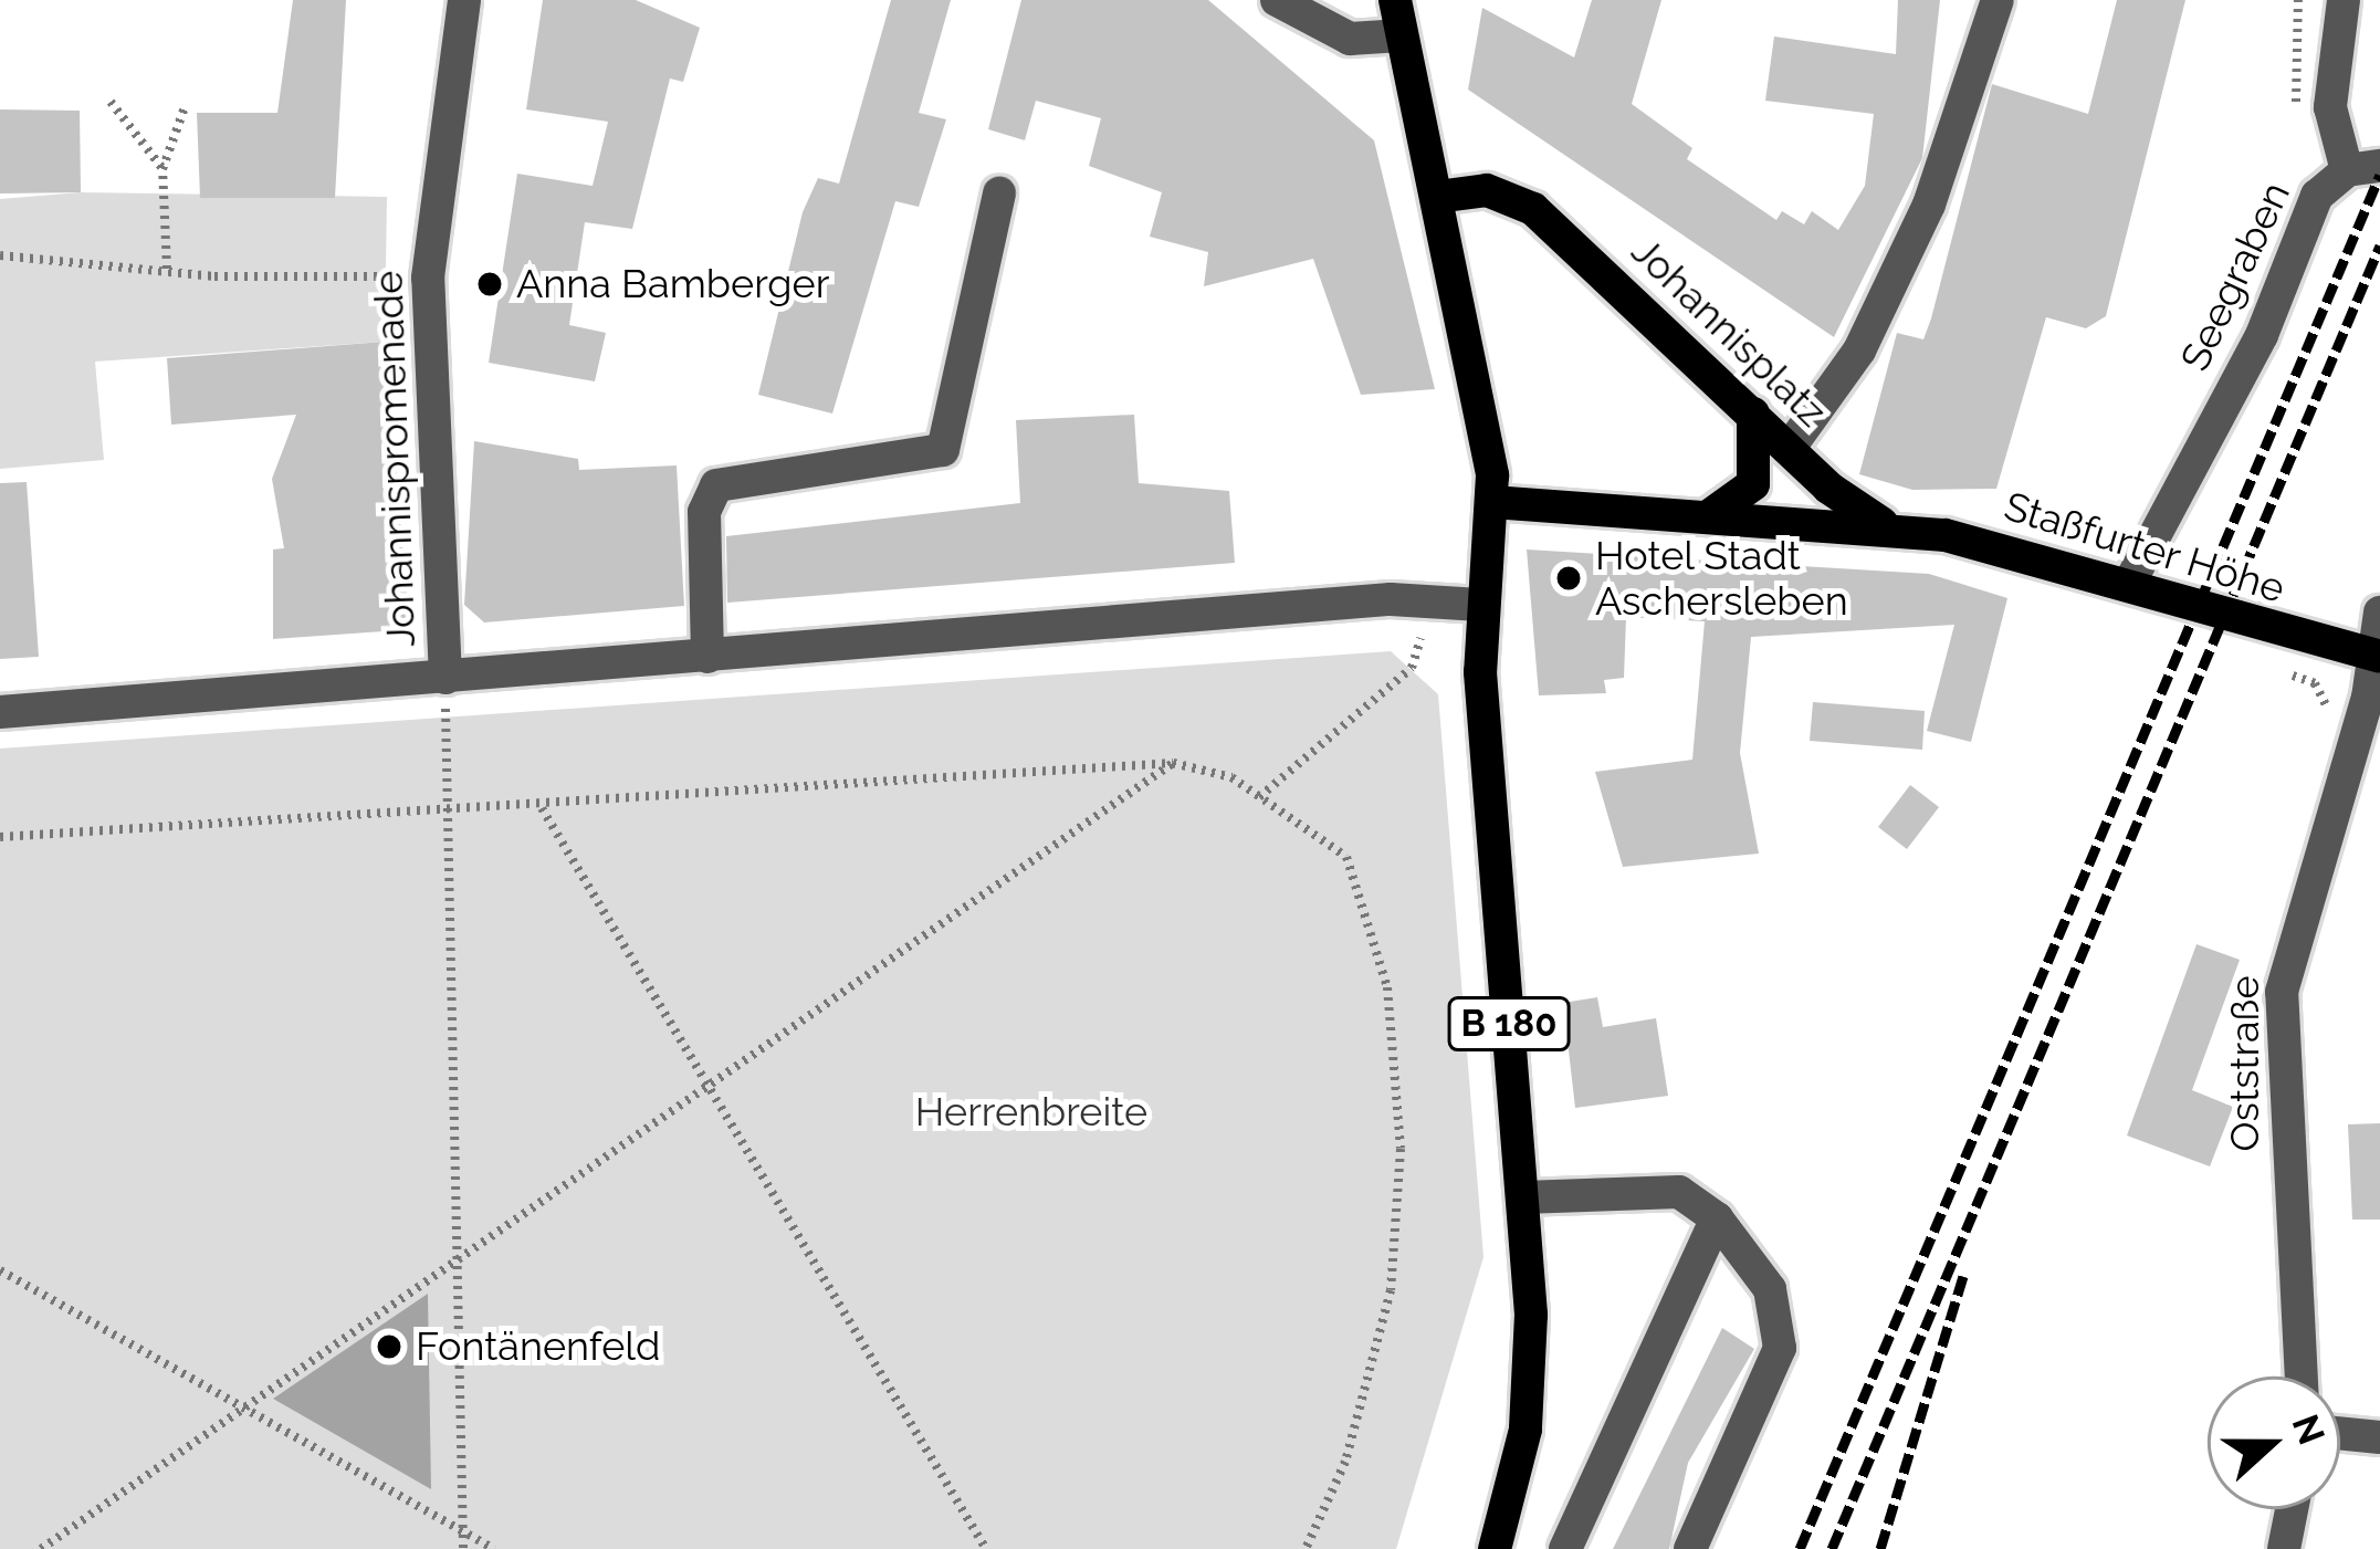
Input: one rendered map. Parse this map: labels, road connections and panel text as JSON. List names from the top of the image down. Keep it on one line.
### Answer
{"streets":{"main road":["Johannisplatz","Staßfurter Höhe","B 180"],"street":["Seegraben","Johannispromenade","Oststraße"]},"crossings":[["Seegraben","Staßfurter Höhe"],["Johannisplatz","Staßfurter Höhe"],["Johannisplatz","B 180"],["Staßfurter Höhe","Oststraße"]],"parks":["Herrenbreite"],"places":["Anna Bamberger","Hotel Stadt Aschersleben","Fontänenfeld"],"north":"right"}
